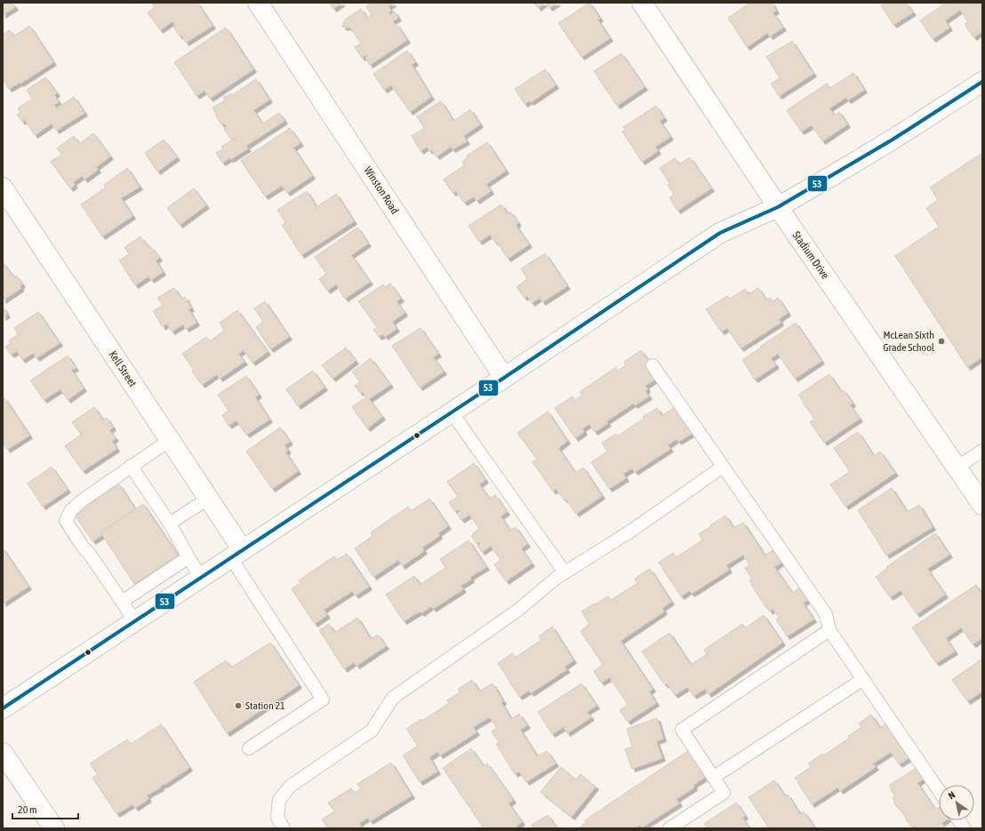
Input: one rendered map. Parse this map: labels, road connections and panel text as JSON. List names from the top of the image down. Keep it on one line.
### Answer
{"streets":{"street":["Winston Road","Stadium Drive","Kell Street"]},"places":["McLean Sixth Grade School","Station 21"],"lines":["transit line 53"],"scale_bar":"20 m","north":"top left"}
